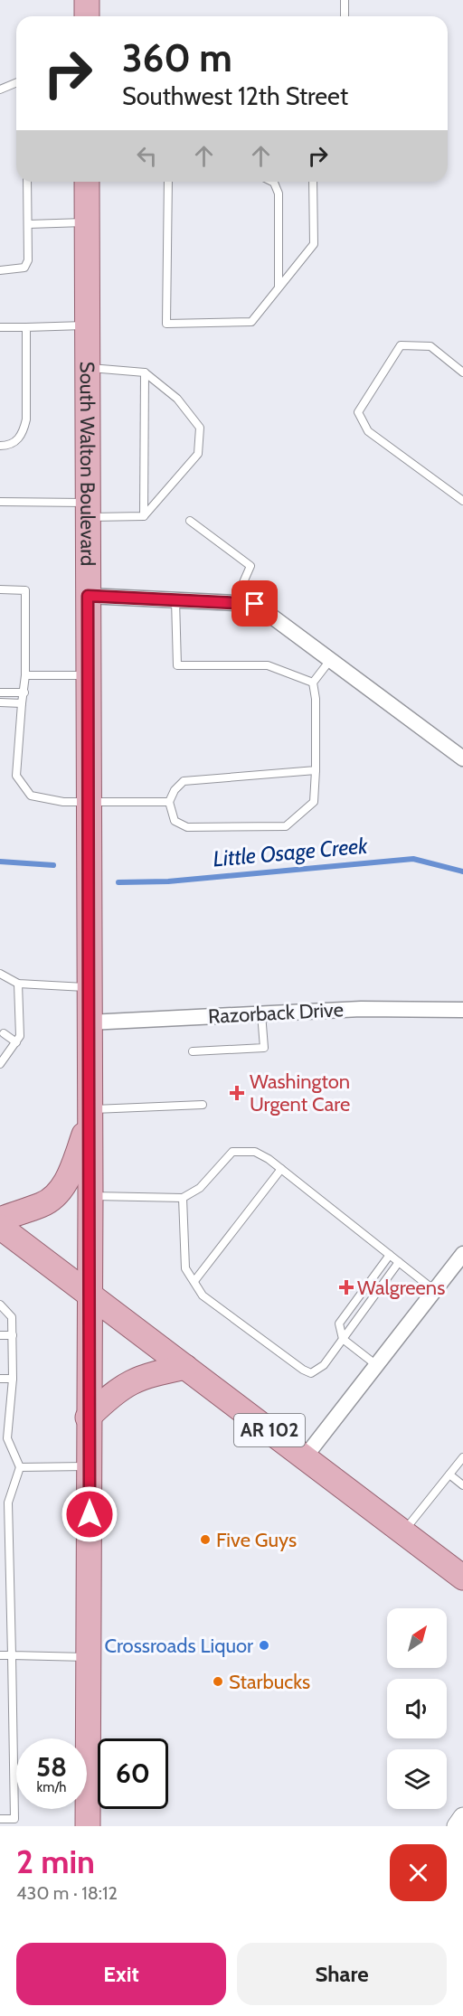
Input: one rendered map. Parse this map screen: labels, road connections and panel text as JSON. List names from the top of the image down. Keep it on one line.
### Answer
{"streets":{"main road":["South Walton Boulevard","AR 102"],"street":["Razorback Drive"]},"crossings":[["South Walton Boulevard","Razorback Drive"],["South Walton Boulevard","AR 102"]],"water":["Little Osage Creek"],"places":{"health":["Washington Urgent Care","Walgreens"],"other":["Five Guys","Crossroads Liquor","Starbucks"]},"north":"top right","page":{"turn":["360 m","Southwest 12th Street"],"speed":"58 km/h","limit":"60","heading":["2 min","430 m · 18:12"],"buttons":["Exit","Share"]}}
